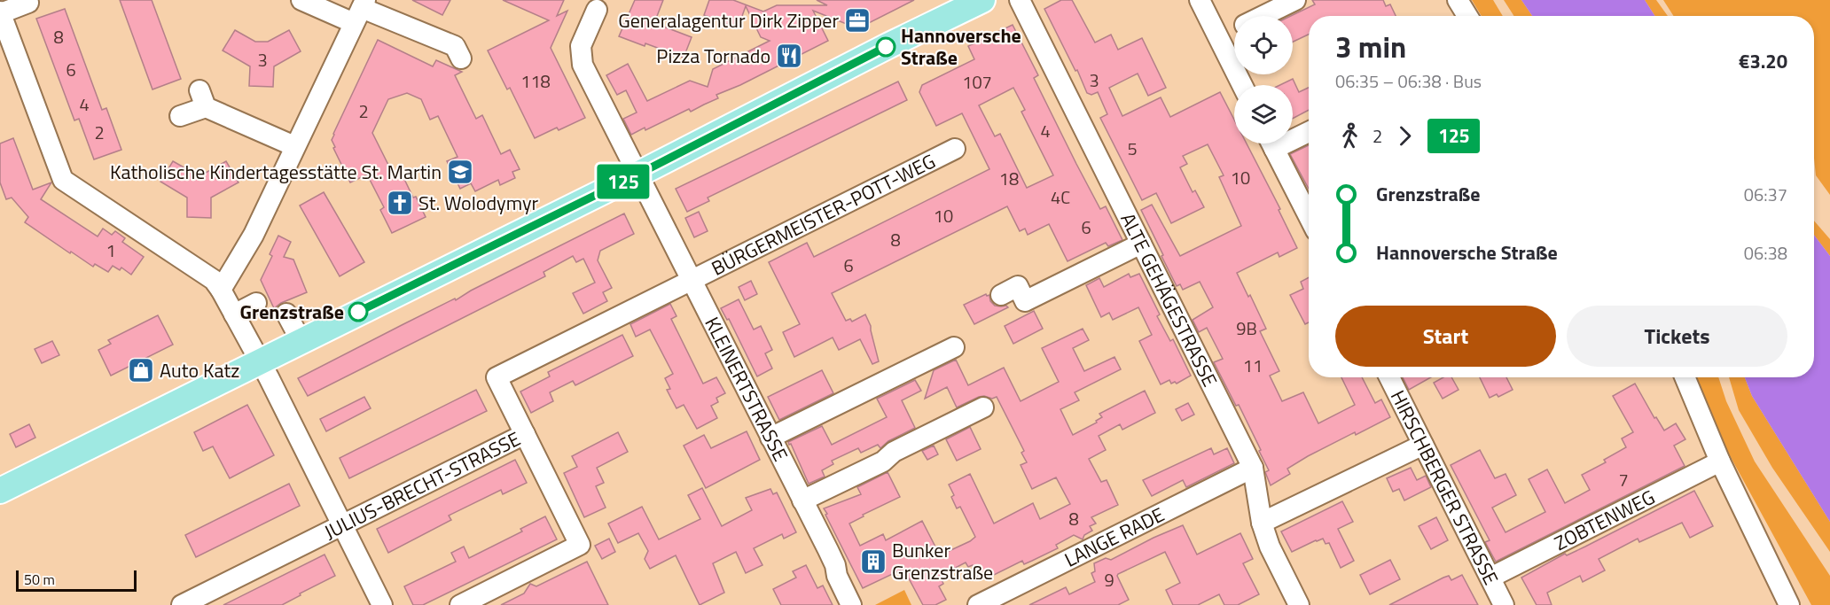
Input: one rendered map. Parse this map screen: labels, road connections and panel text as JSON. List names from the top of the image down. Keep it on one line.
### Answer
{"streets":{"street":["BÜRGERMEISTER-POTT-WEG","ALTE GEHÄGESTRASSE","KLEINERTSTRASSE","JULIUS-BRECHT-STRASSE","HIRSCHBERGER STRASSE","ZOBTENWEG","LANGE RADE"]},"crossings":[["BÜRGERMEISTER-POTT-WEG","KLEINERTSTRASSE"],["BÜRGERMEISTER-POTT-WEG","JULIUS-BRECHT-STRASSE"],["ALTE GEHÄGESTRASSE","LANGE RADE"],["KLEINERTSTRASSE","JULIUS-BRECHT-STRASSE"],["HIRSCHBERGER STRASSE","ZOBTENWEG"]],"places":{"office":["Generalagentur Dirk Zipper"],"other":["Hannoversche Straße","Grenzstraße"],"restaurant":["Pizza Tornado"],"school or university":["Katholische Kindertagesstätte St. Martin"],"church":["St. Wolodymyr"],"shop":["Auto Katz"],"building":["Bunker Grenzstraße"]},"lines":["bus line 125"],"house_numbers":["8","3","6","3","118","107","4","2","4","2","5","10","18","4C","10","6","8","1","6","9B","11","7","8","9"],"scale_bar":"50 m","page":{"on_map":"125","heading":["3 min","06:35 – 06:38 · Bus","€3.20"],"legs":["2","125"],"list":[{"name":"Grenzstraße","value":"06:37"},{"name":"Hannoversche Straße","value":"06:38"}],"buttons":["Start","Tickets"],"scale":"50 m"}}
